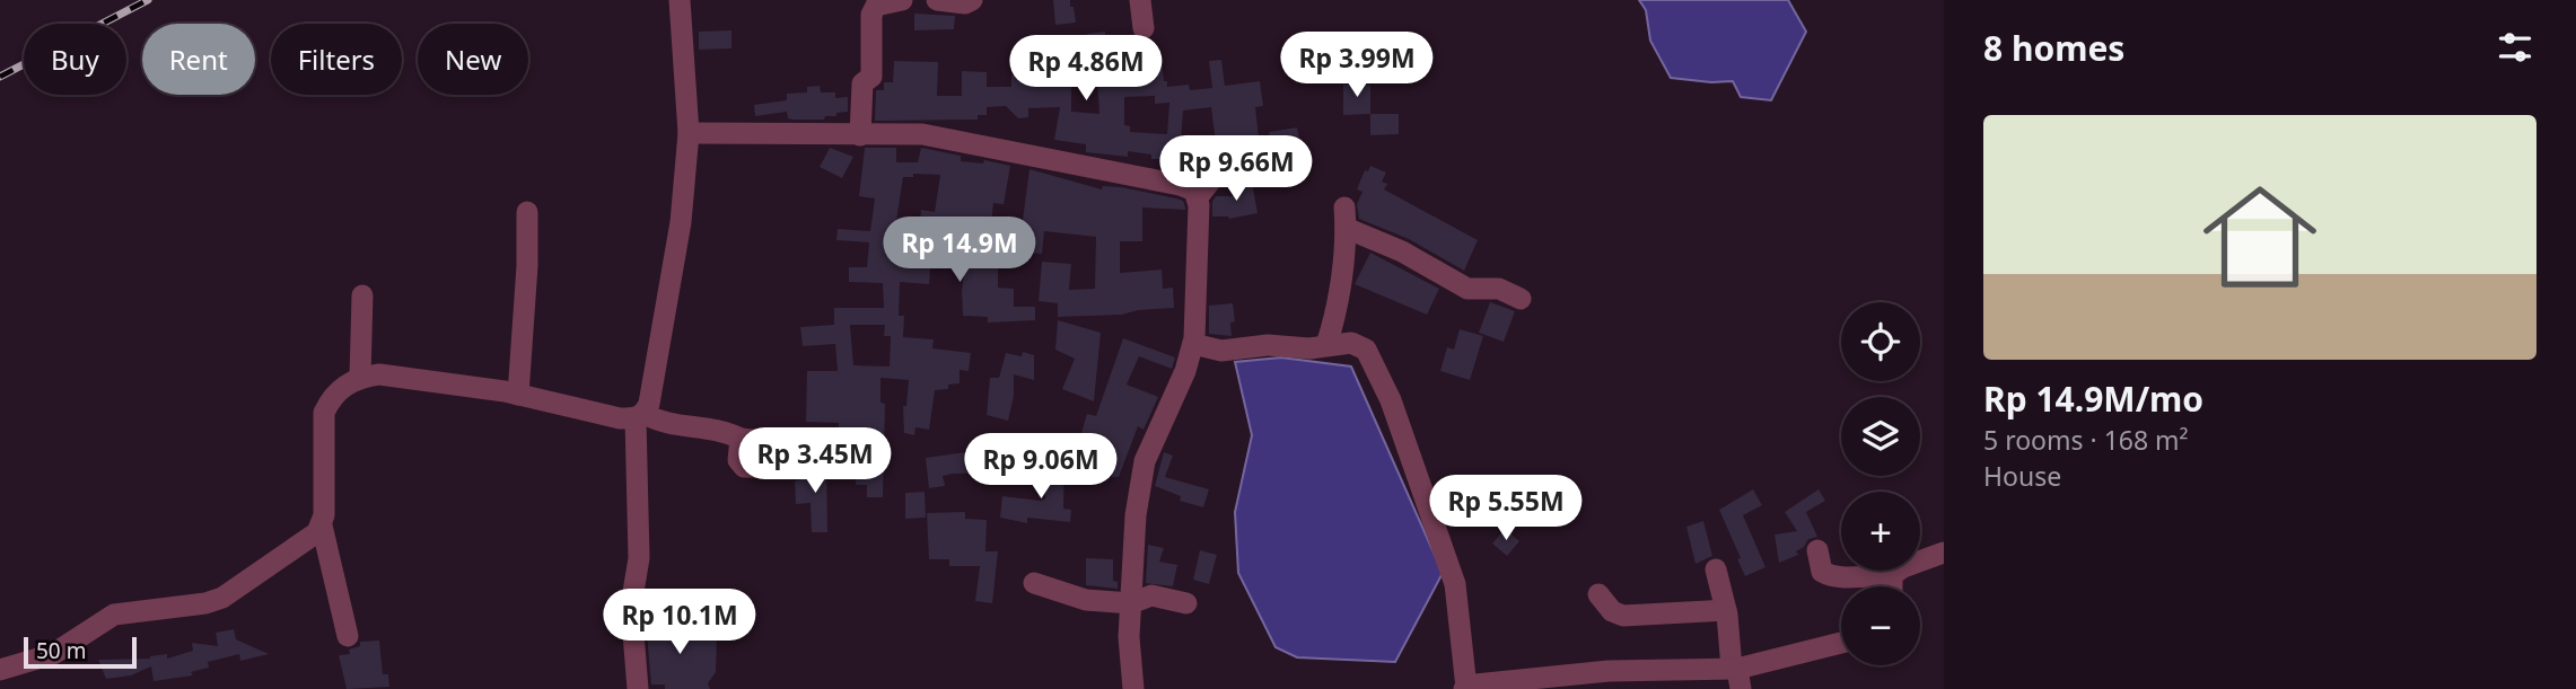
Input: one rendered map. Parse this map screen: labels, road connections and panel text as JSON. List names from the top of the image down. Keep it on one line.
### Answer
{"scale_bar":"50 m","page":{"heading":"8 homes","chip":["Buy","Rent","Filters","New"],"price":["Rp 3.99M","Rp 4.86M","Rp 9.66M","Rp 14.9M","Rp 3.45M","Rp 9.06M","Rp 5.55M","Rp 10.1M"],"list":[{"name":"Rp 14.9M/mo","note":"5 rooms · 168 m² · House"}],"map_buttons":["+","−"],"scale":"50 m"}}
